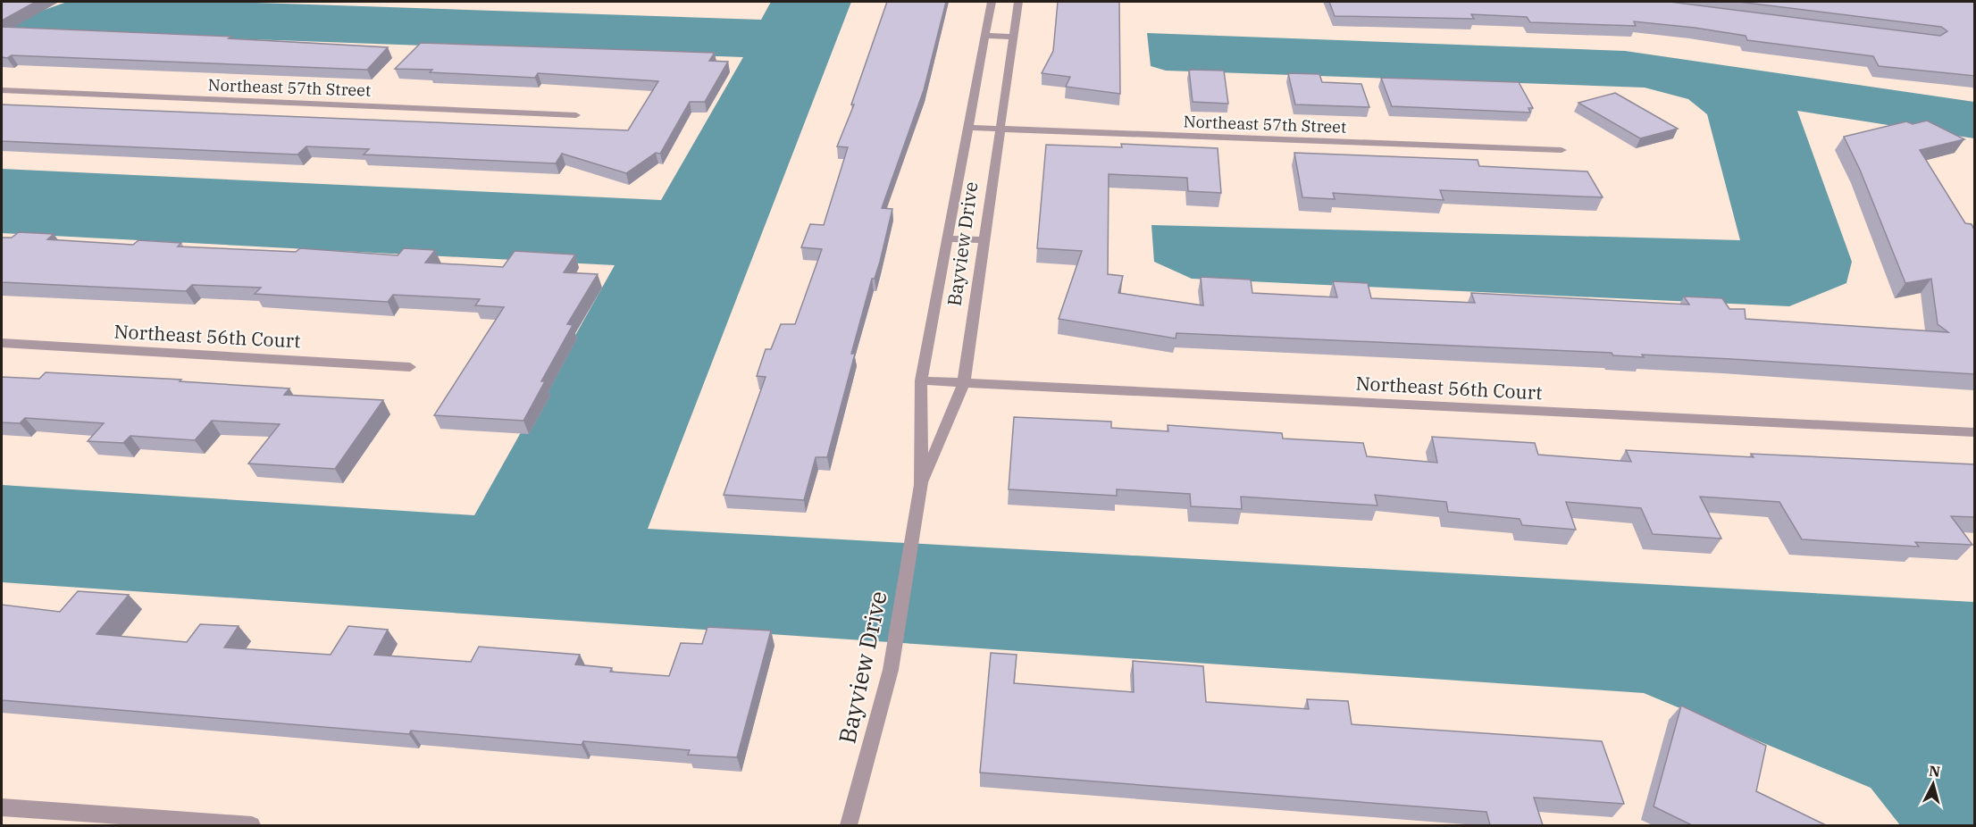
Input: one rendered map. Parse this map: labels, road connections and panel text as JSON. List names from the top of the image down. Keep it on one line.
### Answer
{"streets":{"street":["Northeast 57th Street","Bayview Drive","Northeast 56th Court"]},"crossings":[["Northeast 57th Street","Bayview Drive"],["Bayview Drive","Northeast 56th Court"]],"north":"top"}
